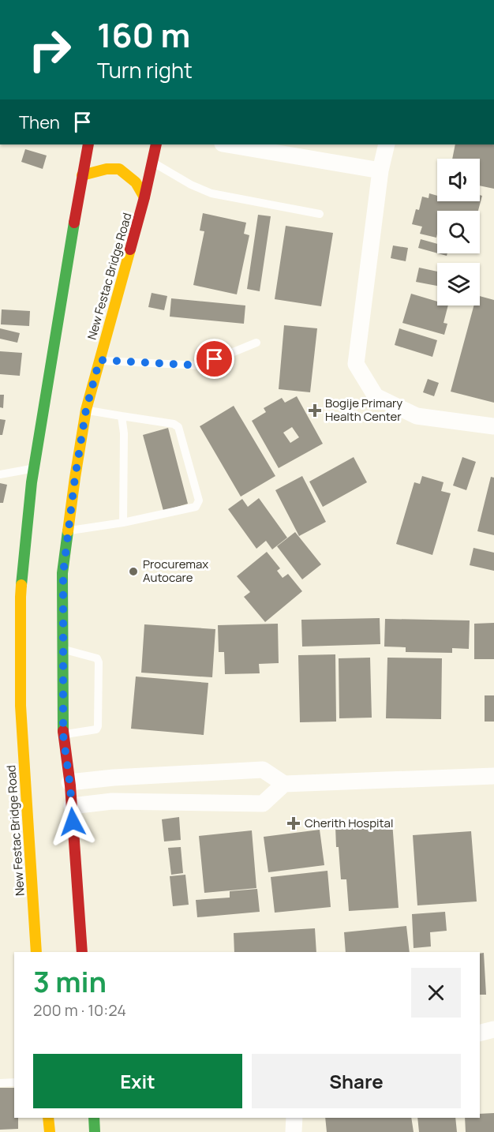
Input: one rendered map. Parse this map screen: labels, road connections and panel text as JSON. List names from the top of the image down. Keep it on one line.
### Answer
{"streets":{"main road":["New Festac Bridge Road"]},"places":{"health":["Bogije Primary Health Center","Cherith Hospital"],"other":["Procuremax Autocare"]},"page":{"turn":["160 m","Turn right"],"then":"Then","heading":["3 min","200 m · 10:24"],"buttons":["Exit","Share"]}}
